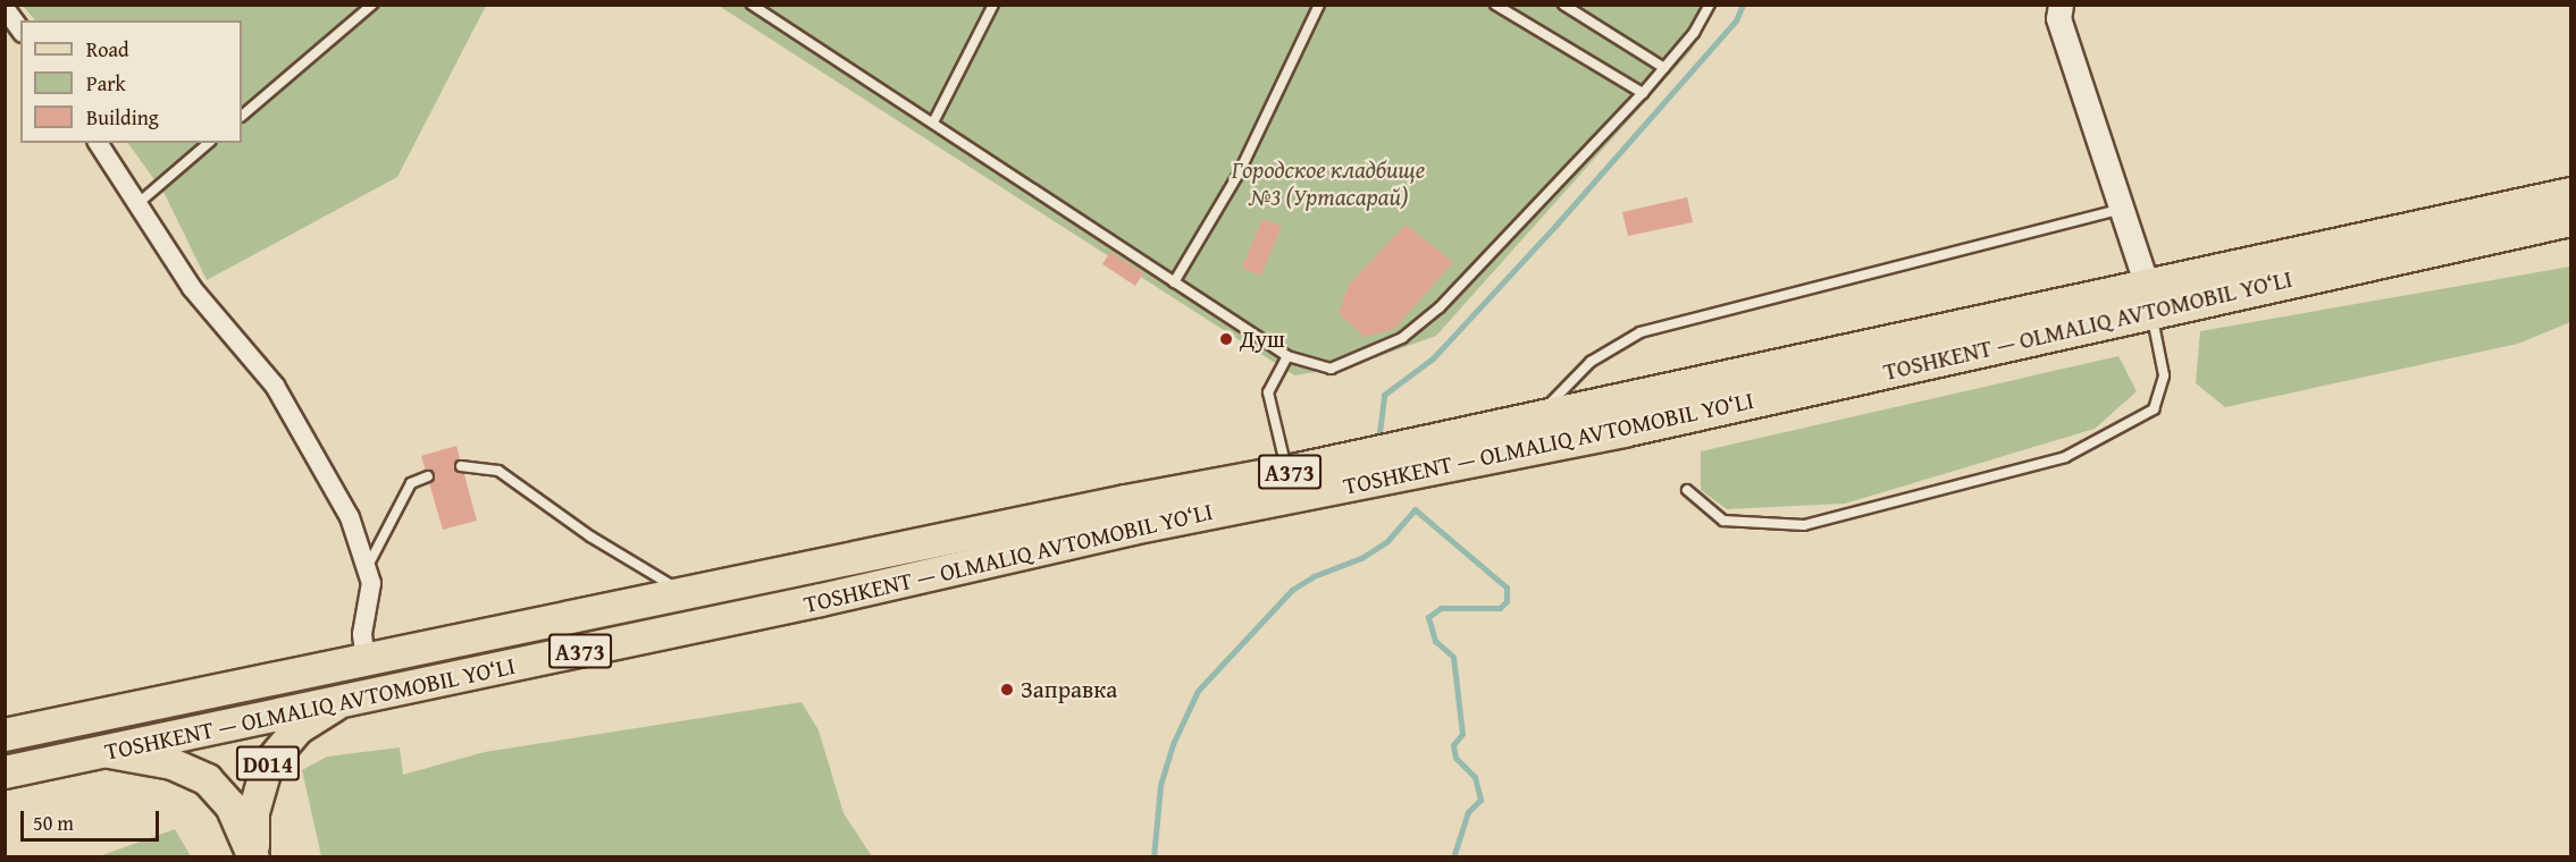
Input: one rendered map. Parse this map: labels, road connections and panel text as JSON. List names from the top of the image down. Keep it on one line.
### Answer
{"streets":{"highway":["TOSHKENT — OLMALIQ AVTOMOBIL YO‘LI","A373"],"main road":["D014"]},"crossings":[["TOSHKENT — OLMALIQ AVTOMOBIL YO‘LI","D014"]],"parks":["Городское кладбище №3 (Уртасарай)"],"places":["Душ","Заправка"],"legend":["Road","Park","Building"],"scale_bar":"50 m"}
